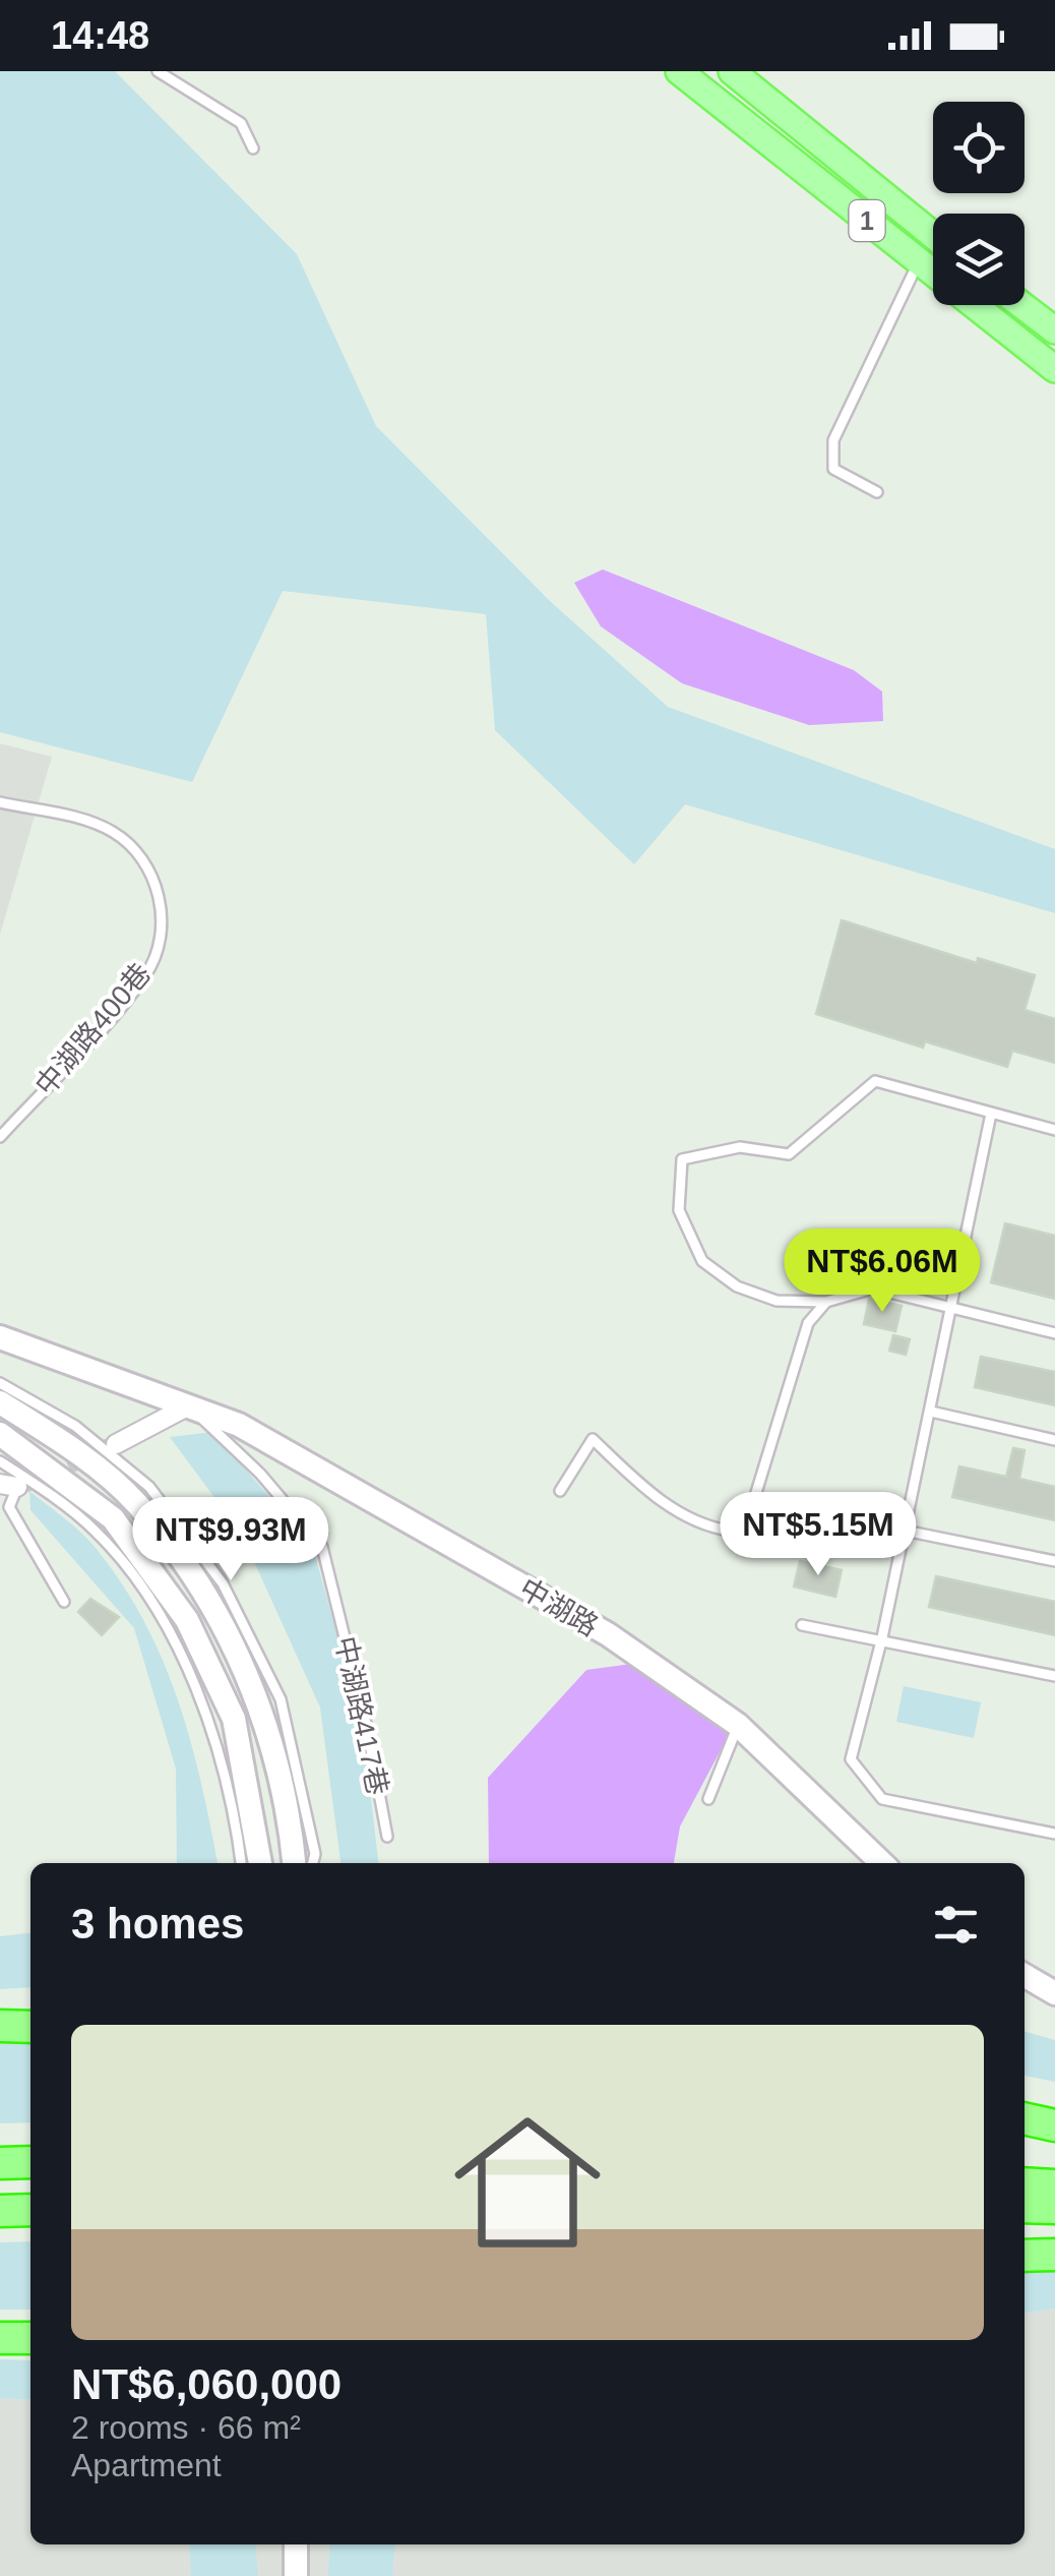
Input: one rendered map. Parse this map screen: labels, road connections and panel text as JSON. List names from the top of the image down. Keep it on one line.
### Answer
{"streets":{"main road":["1"],"street":["中湖路"],"lane":["中湖路400巷","中湖路417巷"]},"crossings":[["中湖路","中湖路417巷"]],"page":{"status":"14:48","price":["NT$6.06M","NT$5.15M","NT$9.93M"],"heading":"3 homes","list":[{"name":"NT$6,060,000","note":"2 rooms · 66 m² · Apartment"}]}}
